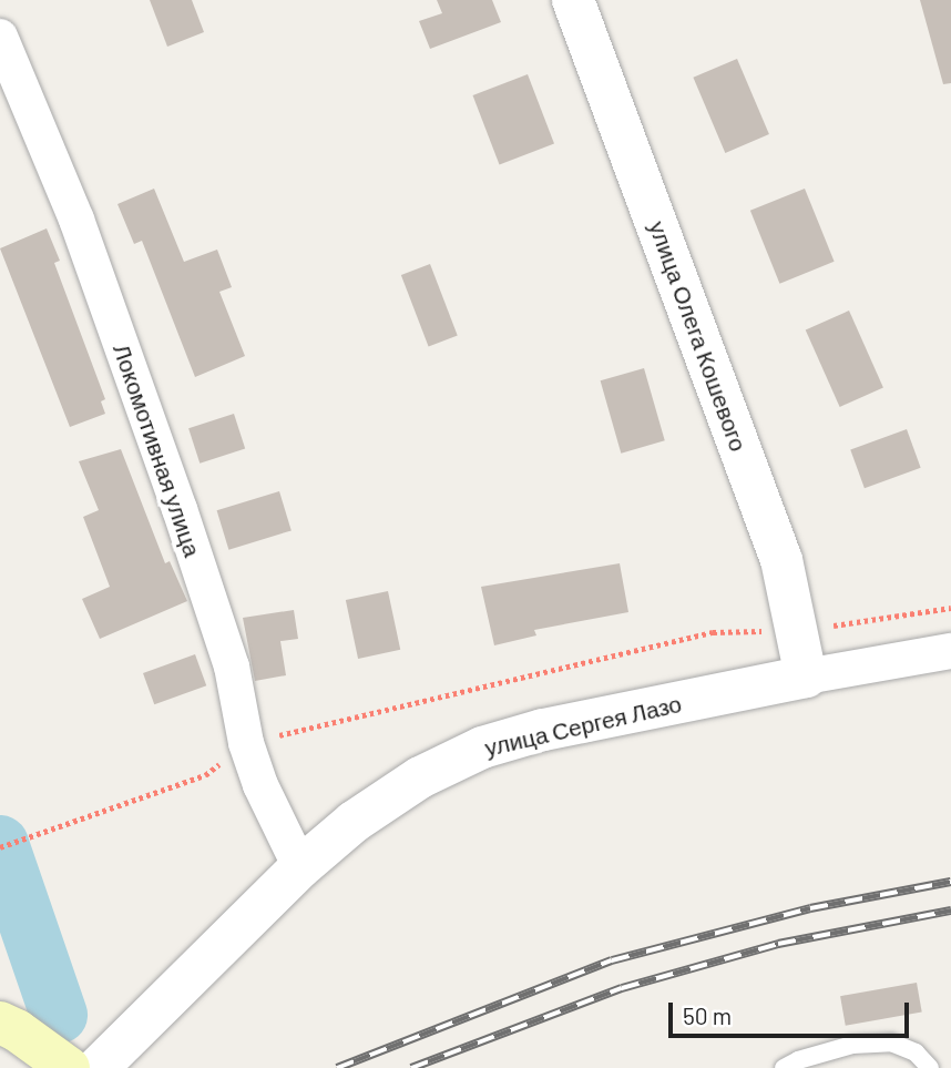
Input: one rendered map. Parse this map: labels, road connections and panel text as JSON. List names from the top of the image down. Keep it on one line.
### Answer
{"streets":{"street":["улица Олега Кошевого","Локомотивная улица","улица Сергея Лазо"]},"crossings":[["улица Олега Кошевого","улица Сергея Лазо"],["Локомотивная улица","улица Сергея Лазо"]],"scale_bar":"50 m"}
